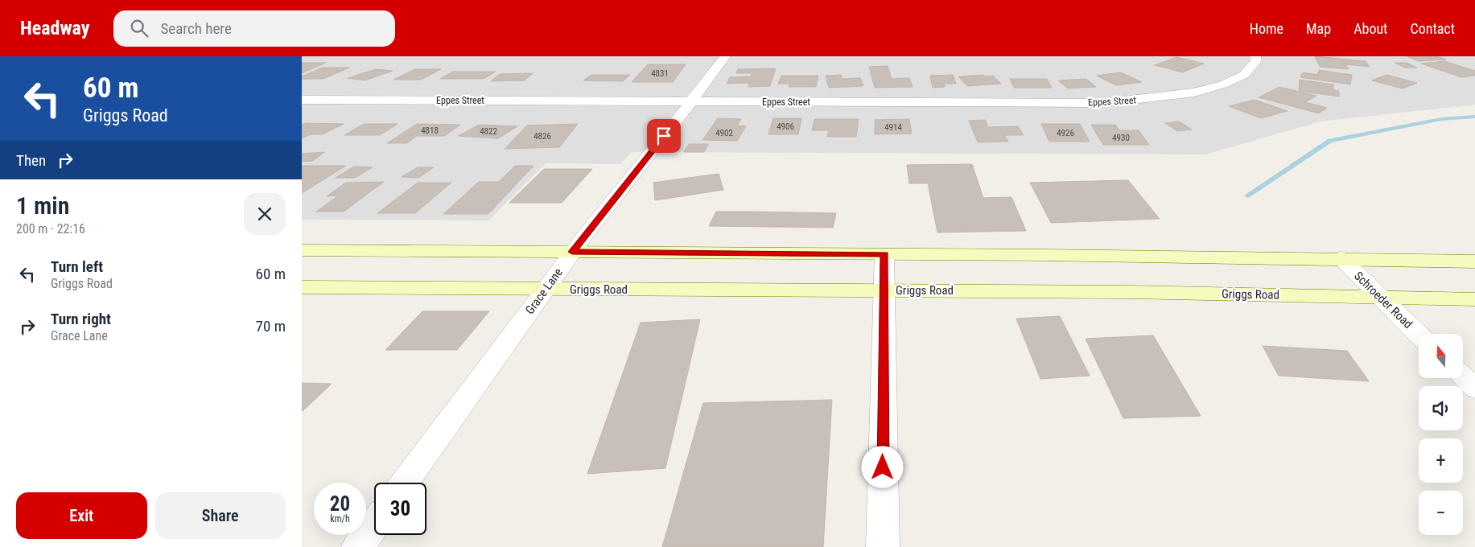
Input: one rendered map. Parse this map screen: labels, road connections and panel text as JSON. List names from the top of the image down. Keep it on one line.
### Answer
{"streets":{"main road":["Griggs Road"],"street":["Eppes Street","Grace Lane","Schroeder Road"]},"crossings":[["Eppes Street","Grace Lane"],["Griggs Road","Grace Lane"],["Griggs Road","Schroeder Road"]],"house_numbers":["4831","4906","4914","4818","4822","4902","4926","4826","4930"],"north":"top","page":{"header":"Headway","search":"Search here","nav":["Home","Map","About","Contact"],"turn":["60 m","Griggs Road"],"then":"Then","heading":["1 min","200 m · 22:16"],"list":[{"name":"Turn left","note":"Griggs Road","value":"60 m"},{"name":"Turn right","note":"Grace Lane","value":"70 m"}],"map_buttons":["+","−"],"speed":"20 km/h","limit":"30","buttons":["Exit","Share"]}}
